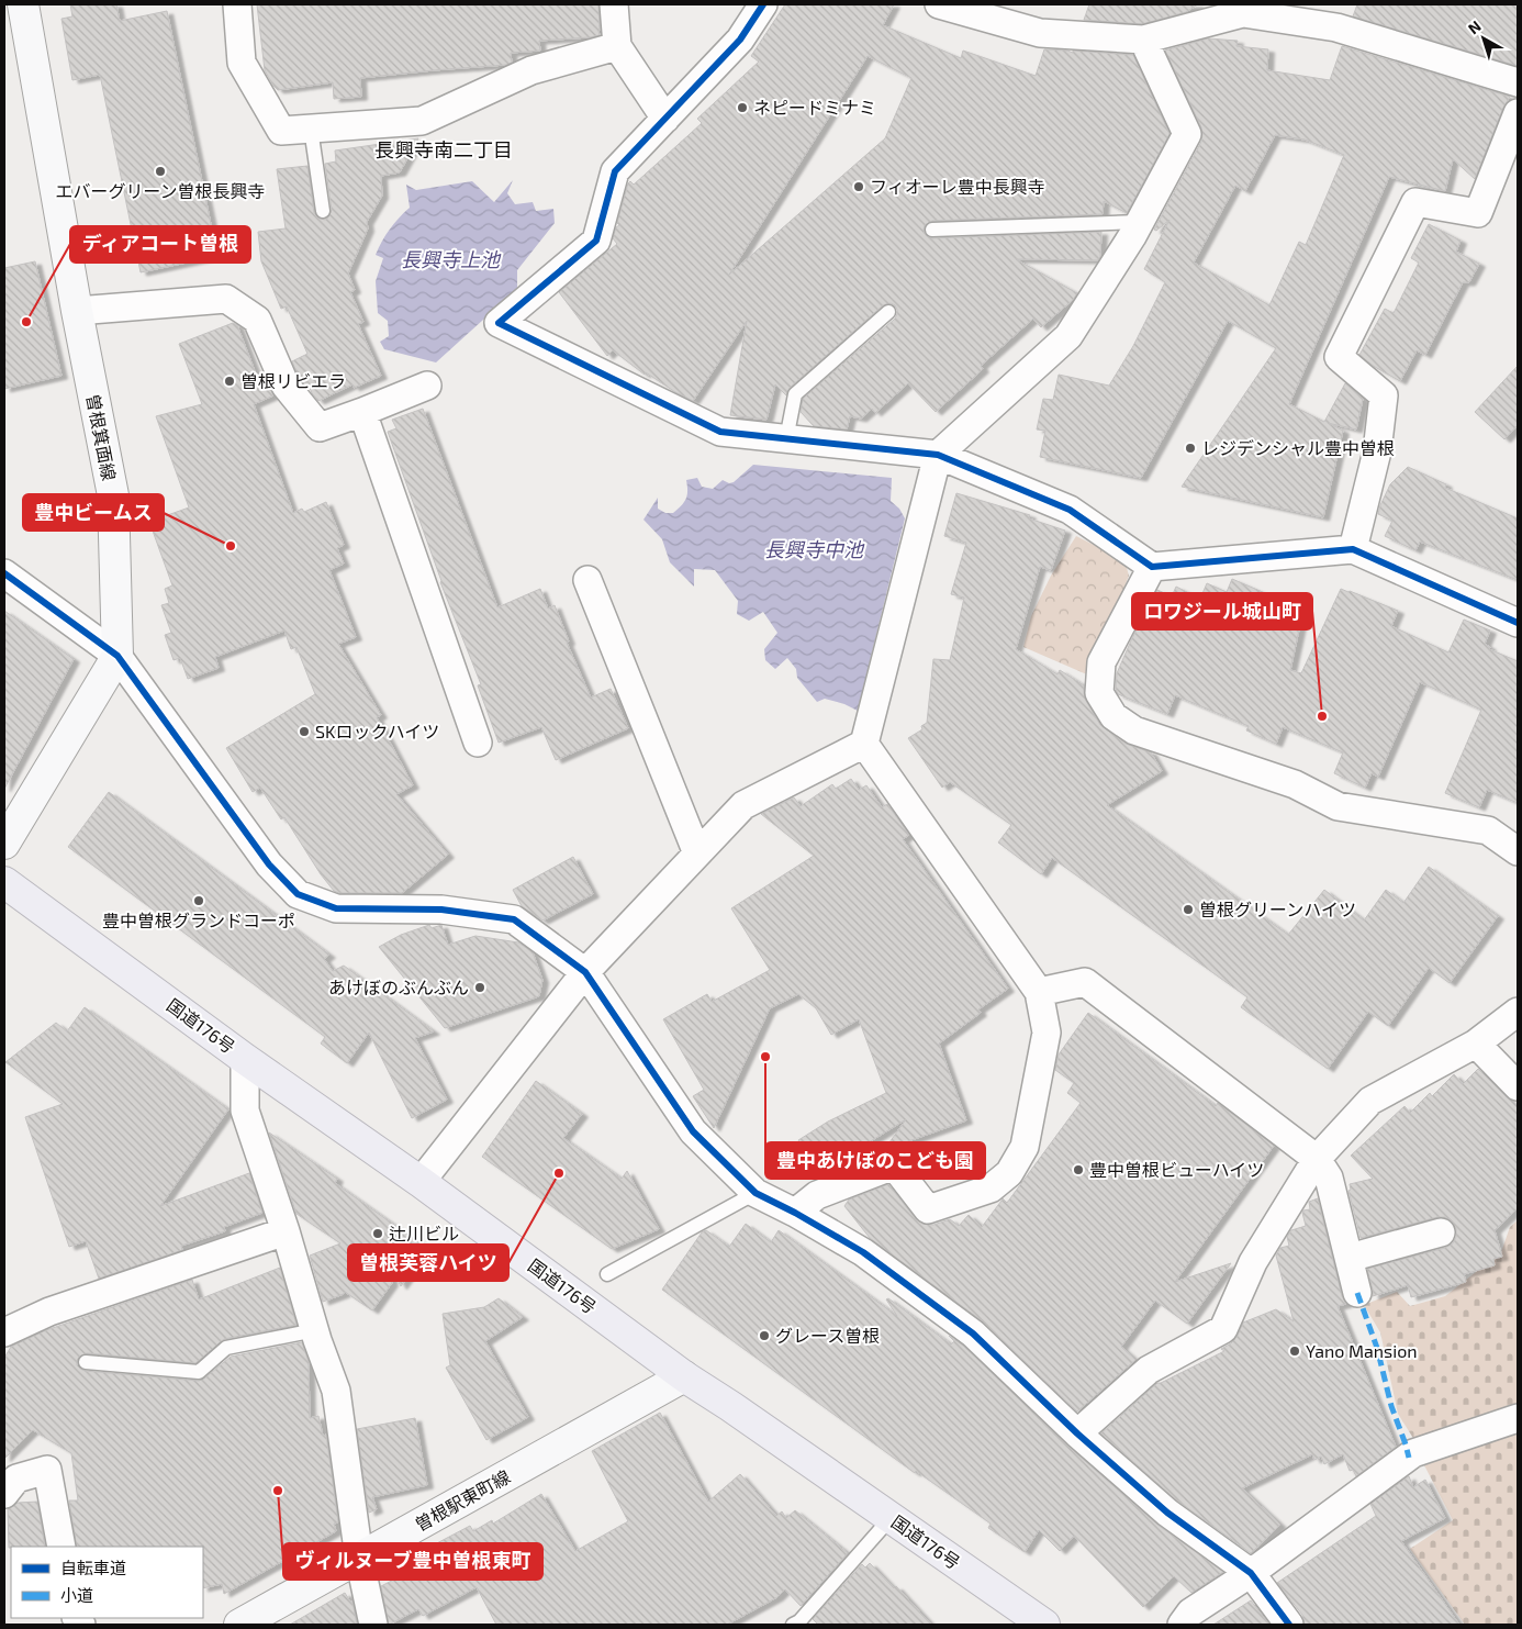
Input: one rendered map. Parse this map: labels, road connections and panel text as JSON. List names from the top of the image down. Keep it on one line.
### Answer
{"streets":{"highway":["国道176号"],"street":["曽根箕面線","曽根駅東町線"]},"crossings":[["国道176号","曽根駅東町線"]],"districts":["長興寺南二丁目"],"water":["長興寺上池","長興寺中池"],"places":["ネピードミナミ","エバーグリーン曽根長興寺","フィオーレ豊中長興寺","ディアコート曽根","曽根リビエラ","レジデンシャル豊中曽根","豊中ビームス","ロワジール城山町","SKロックハイツ","豊中曽根グランドコーポ","曽根グリーンハイツ","あけぼのぶんぶん","豊中あけぼのこども園","豊中曽根ビューハイツ","曽根芙蓉ハイツ","辻川ビル","グレース曽根","Yano Mansion","ヴィルヌーブ豊中曽根東町"],"legend":["自転車道","小道"],"north":"top left"}
